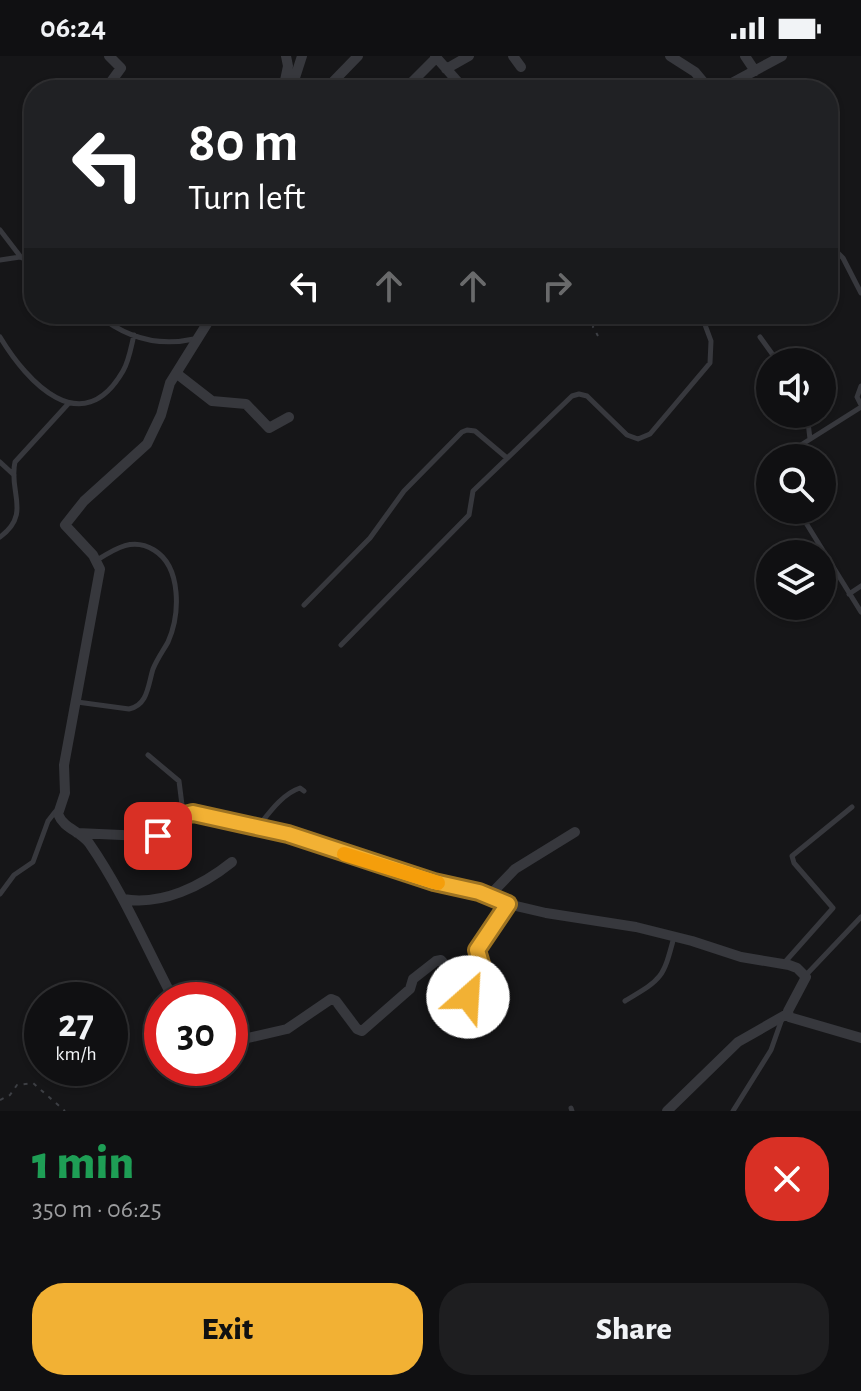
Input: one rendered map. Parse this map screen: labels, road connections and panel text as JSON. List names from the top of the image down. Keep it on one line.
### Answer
{"page":{"status":"06:24","turn":["80 m","Turn left"],"speed":"27 km/h","limit":"30","heading":["1 min","350 m · 06:25"],"buttons":["Exit","Share"]}}
